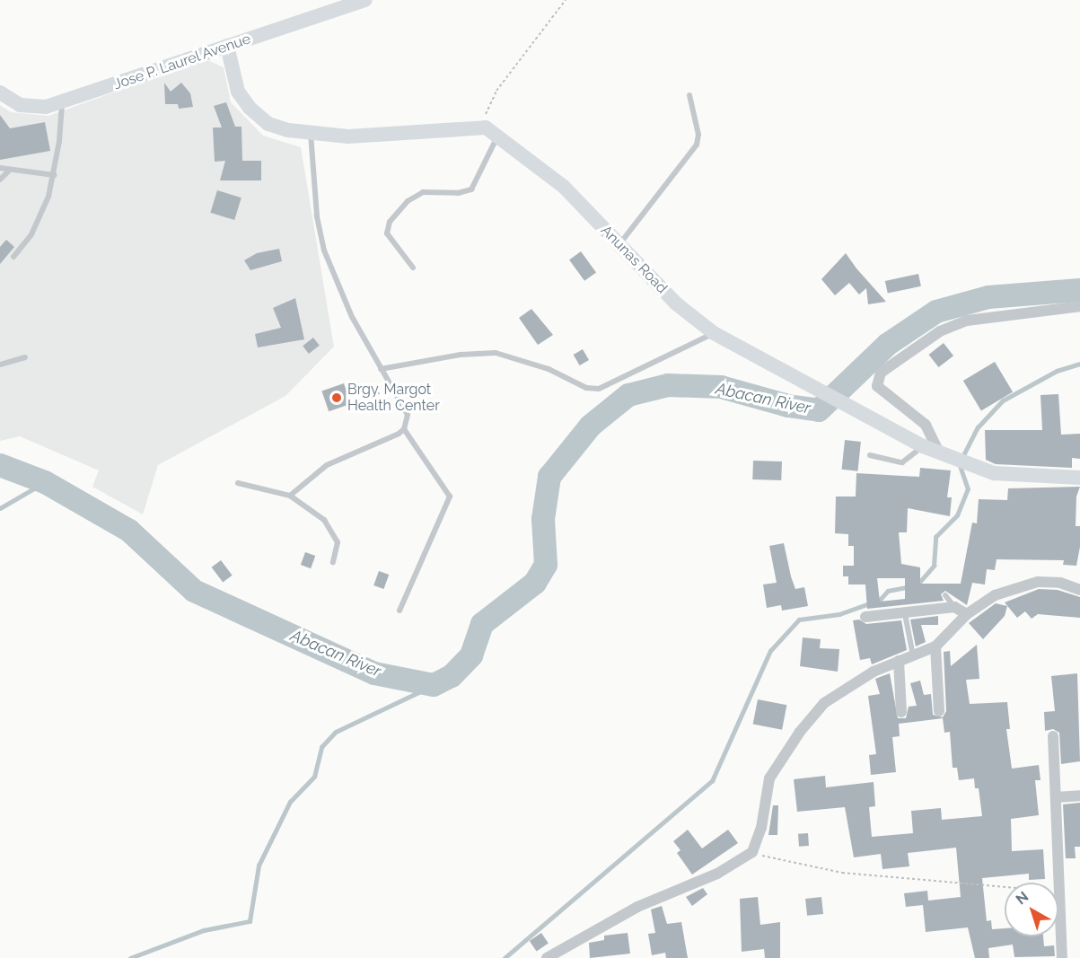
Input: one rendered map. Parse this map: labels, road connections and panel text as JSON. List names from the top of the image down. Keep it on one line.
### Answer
{"streets":{"street":["Jose P. Laurel Avenue","Anunas Road"]},"water":["Abacan River"],"places":["Brgy. Margot Health Center"],"north":"top left"}
